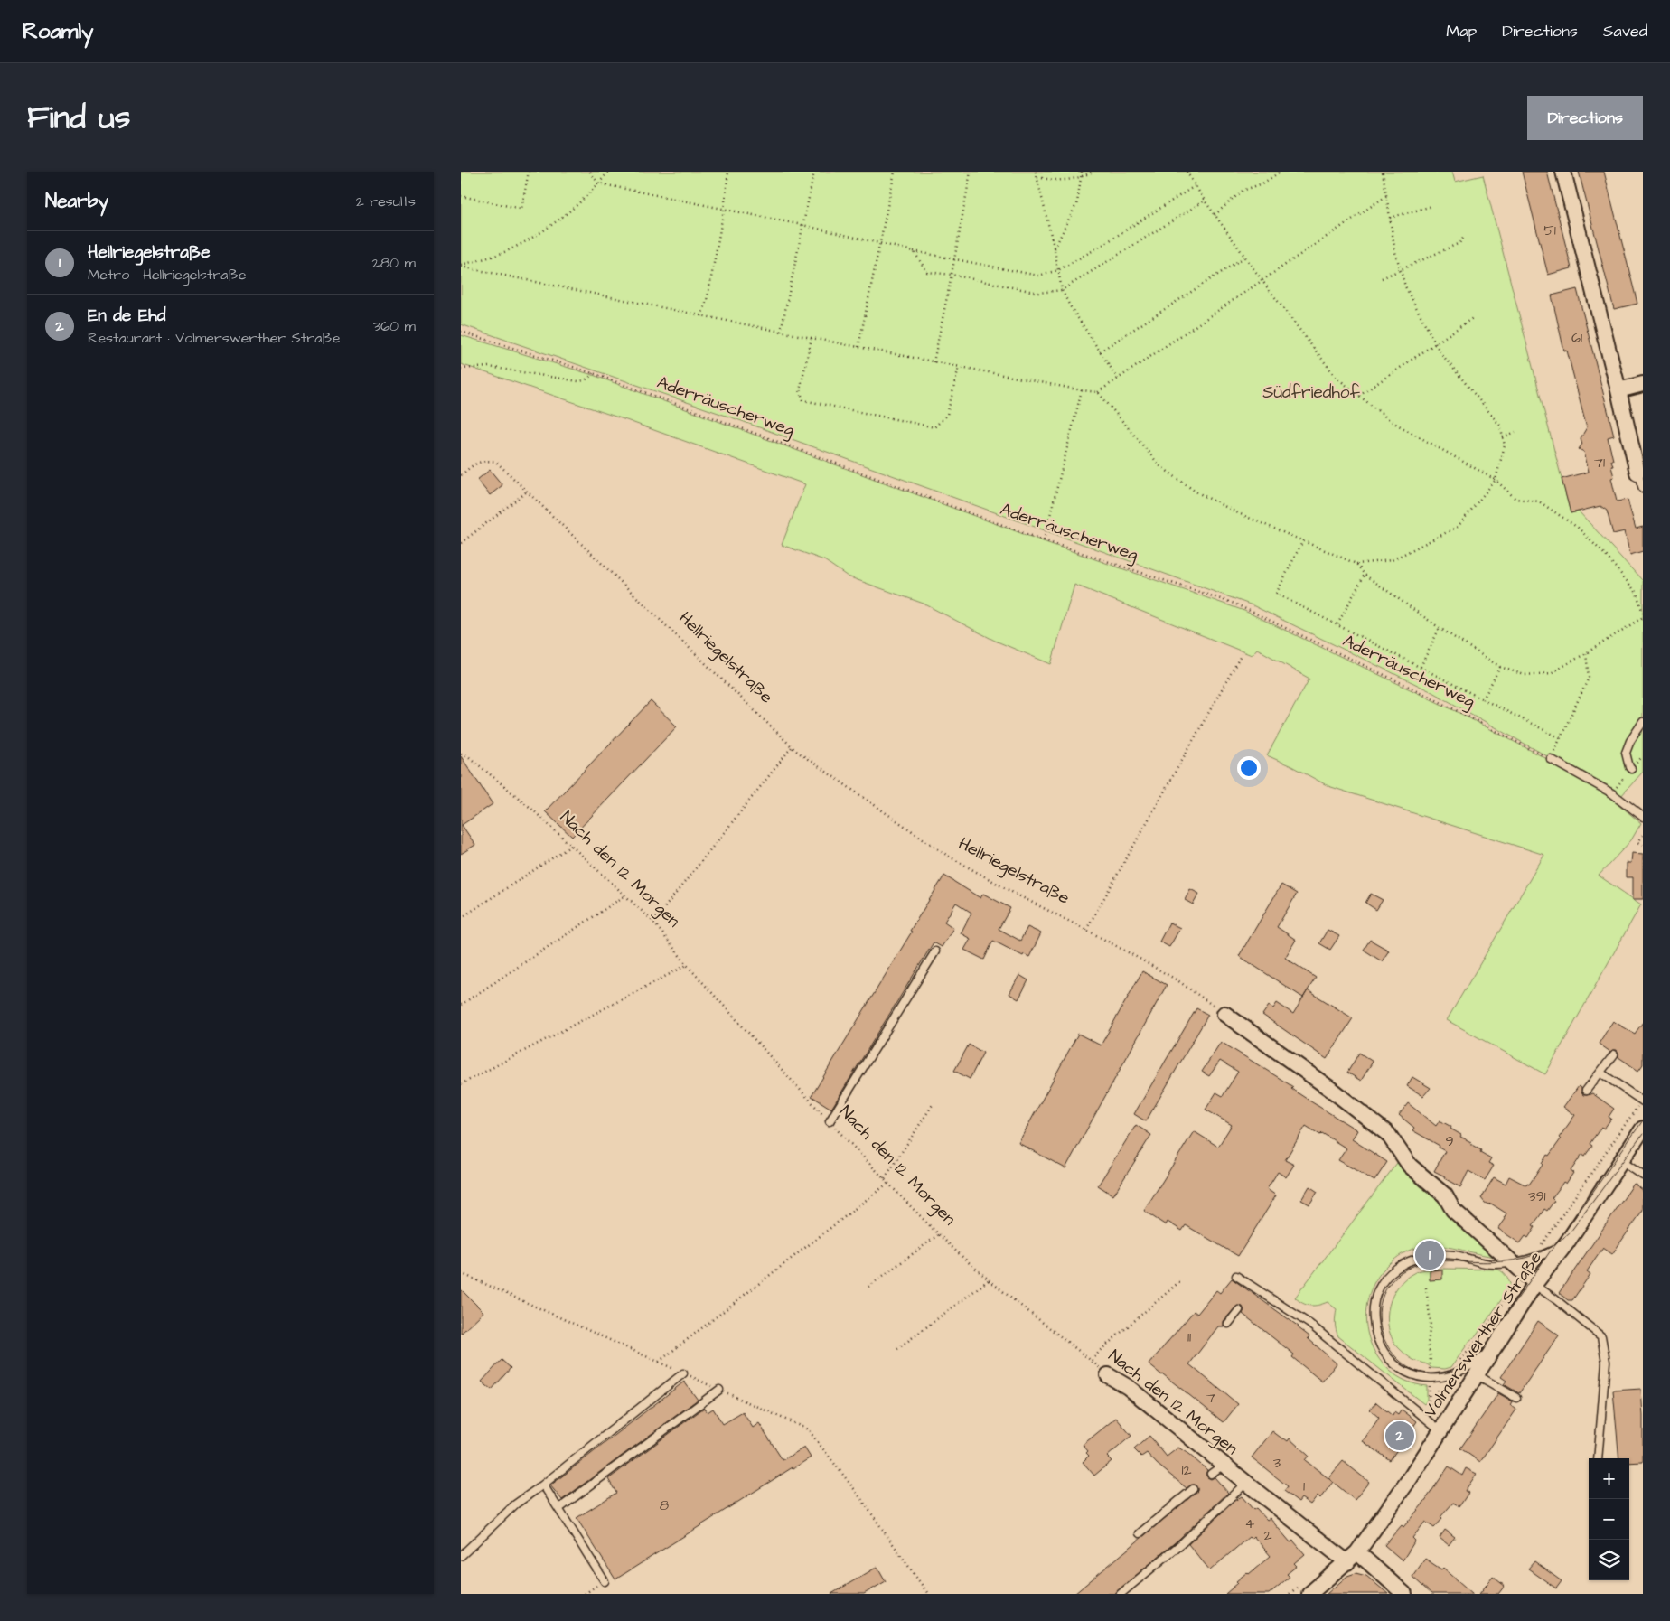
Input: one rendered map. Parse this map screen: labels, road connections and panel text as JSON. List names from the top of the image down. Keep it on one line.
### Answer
{"streets":{"street":["Nach den 12 Morgen","Volmerswerther Straße"],"path":["Aderräuscherweg","Hellriegelstraße"]},"crossings":[["Nach den 12 Morgen","Volmerswerther Straße"]],"parks":["Südfriedhof"],"house_numbers":["51","61","71","9","391","11","7","3","12","1","8","4","2"],"page":{"header":"Roamly","nav":["Map","Directions","Saved"],"title":"Find us","buttons":"Directions","heading":["Nearby","2 results"],"list":[{"mark":"1","name":"Hellriegelstraße","note":"Metro · Hellriegelstraße","value":"280 m"},{"mark":"2","name":"En de Ehd","note":"Restaurant · Volmerswerther Straße","value":"360 m"}],"pins":["1","2"],"map_buttons":["+","−"]}}
